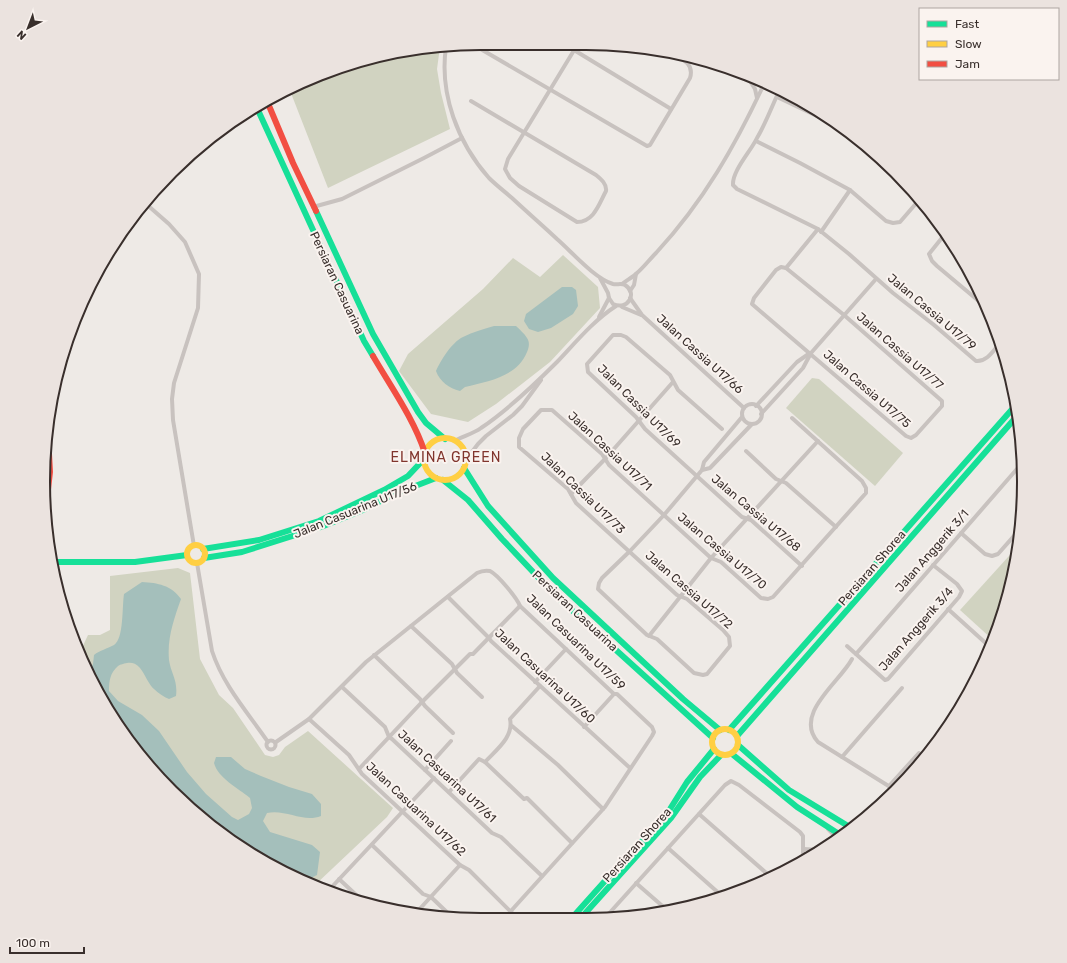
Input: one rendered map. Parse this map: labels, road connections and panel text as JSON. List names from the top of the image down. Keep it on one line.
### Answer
{"streets":{"street":["Persiaran Casuarina","Jalan Cassia U17/79","Jalan Cassia U17/77","Jalan Cassia U17/66","Jalan Cassia U17/75","Jalan Cassia U17/69","Jalan Cassia U17/71","Jalan Cassia U17/73","Jalan Casuarina U17/56","Jalan Cassia U17/68","Jalan Cassia U17/70","Jalan Anggerik 3/1","Persiaran Shorea","Jalan Cassia U17/72","Jalan Anggerik 3/4","Jalan Casuarina U17/59","Jalan Casuarina U17/60","Jalan Casuarina U17/61","Jalan Casuarina U17/62"]},"crossings":[["Persiaran Casuarina","Jalan Casuarina U17/56"],["Persiaran Casuarina","Persiaran Shorea"],["Jalan Cassia U17/77","Jalan Cassia U17/75"],["Jalan Cassia U17/69","Jalan Cassia U17/68"],["Jalan Cassia U17/71","Jalan Cassia U17/73"],["Jalan Cassia U17/71","Jalan Cassia U17/70"],["Jalan Cassia U17/73","Jalan Cassia U17/72"],["Jalan Cassia U17/68","Jalan Cassia U17/70"],["Jalan Anggerik 3/1","Jalan Anggerik 3/4"],["Jalan Casuarina U17/59","Jalan Casuarina U17/60"],["Jalan Casuarina U17/59","Jalan Casuarina U17/61"],["Jalan Casuarina U17/59","Jalan Casuarina U17/62"]],"districts":["ELMINA GREEN"],"legend":["Fast","Slow","Jam"],"scale_bar":"100 m","north":"bottom left"}
